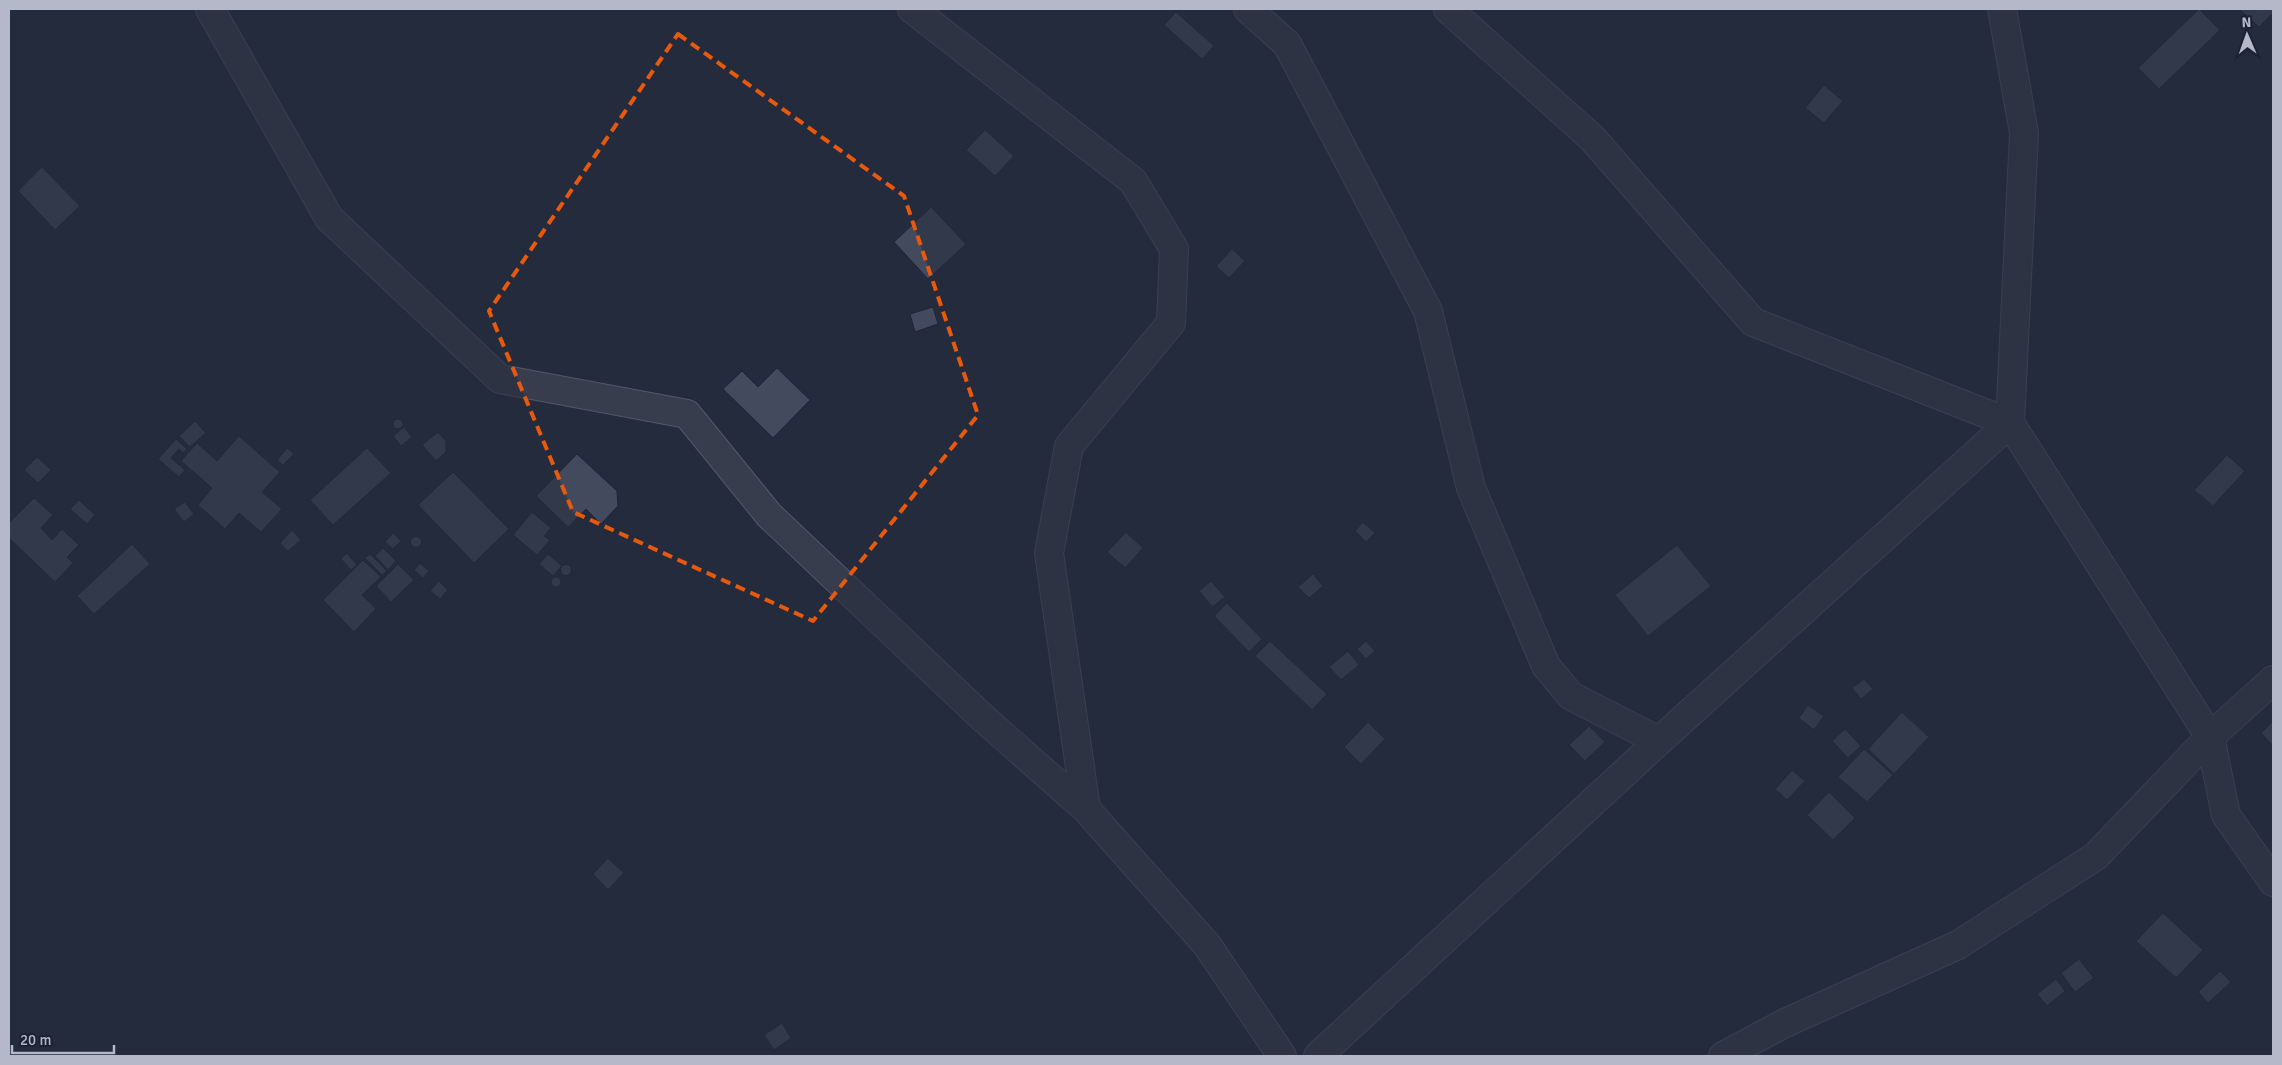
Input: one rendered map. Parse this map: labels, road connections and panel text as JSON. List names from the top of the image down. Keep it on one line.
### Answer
{"scale_bar":"20 m","north":"top"}
